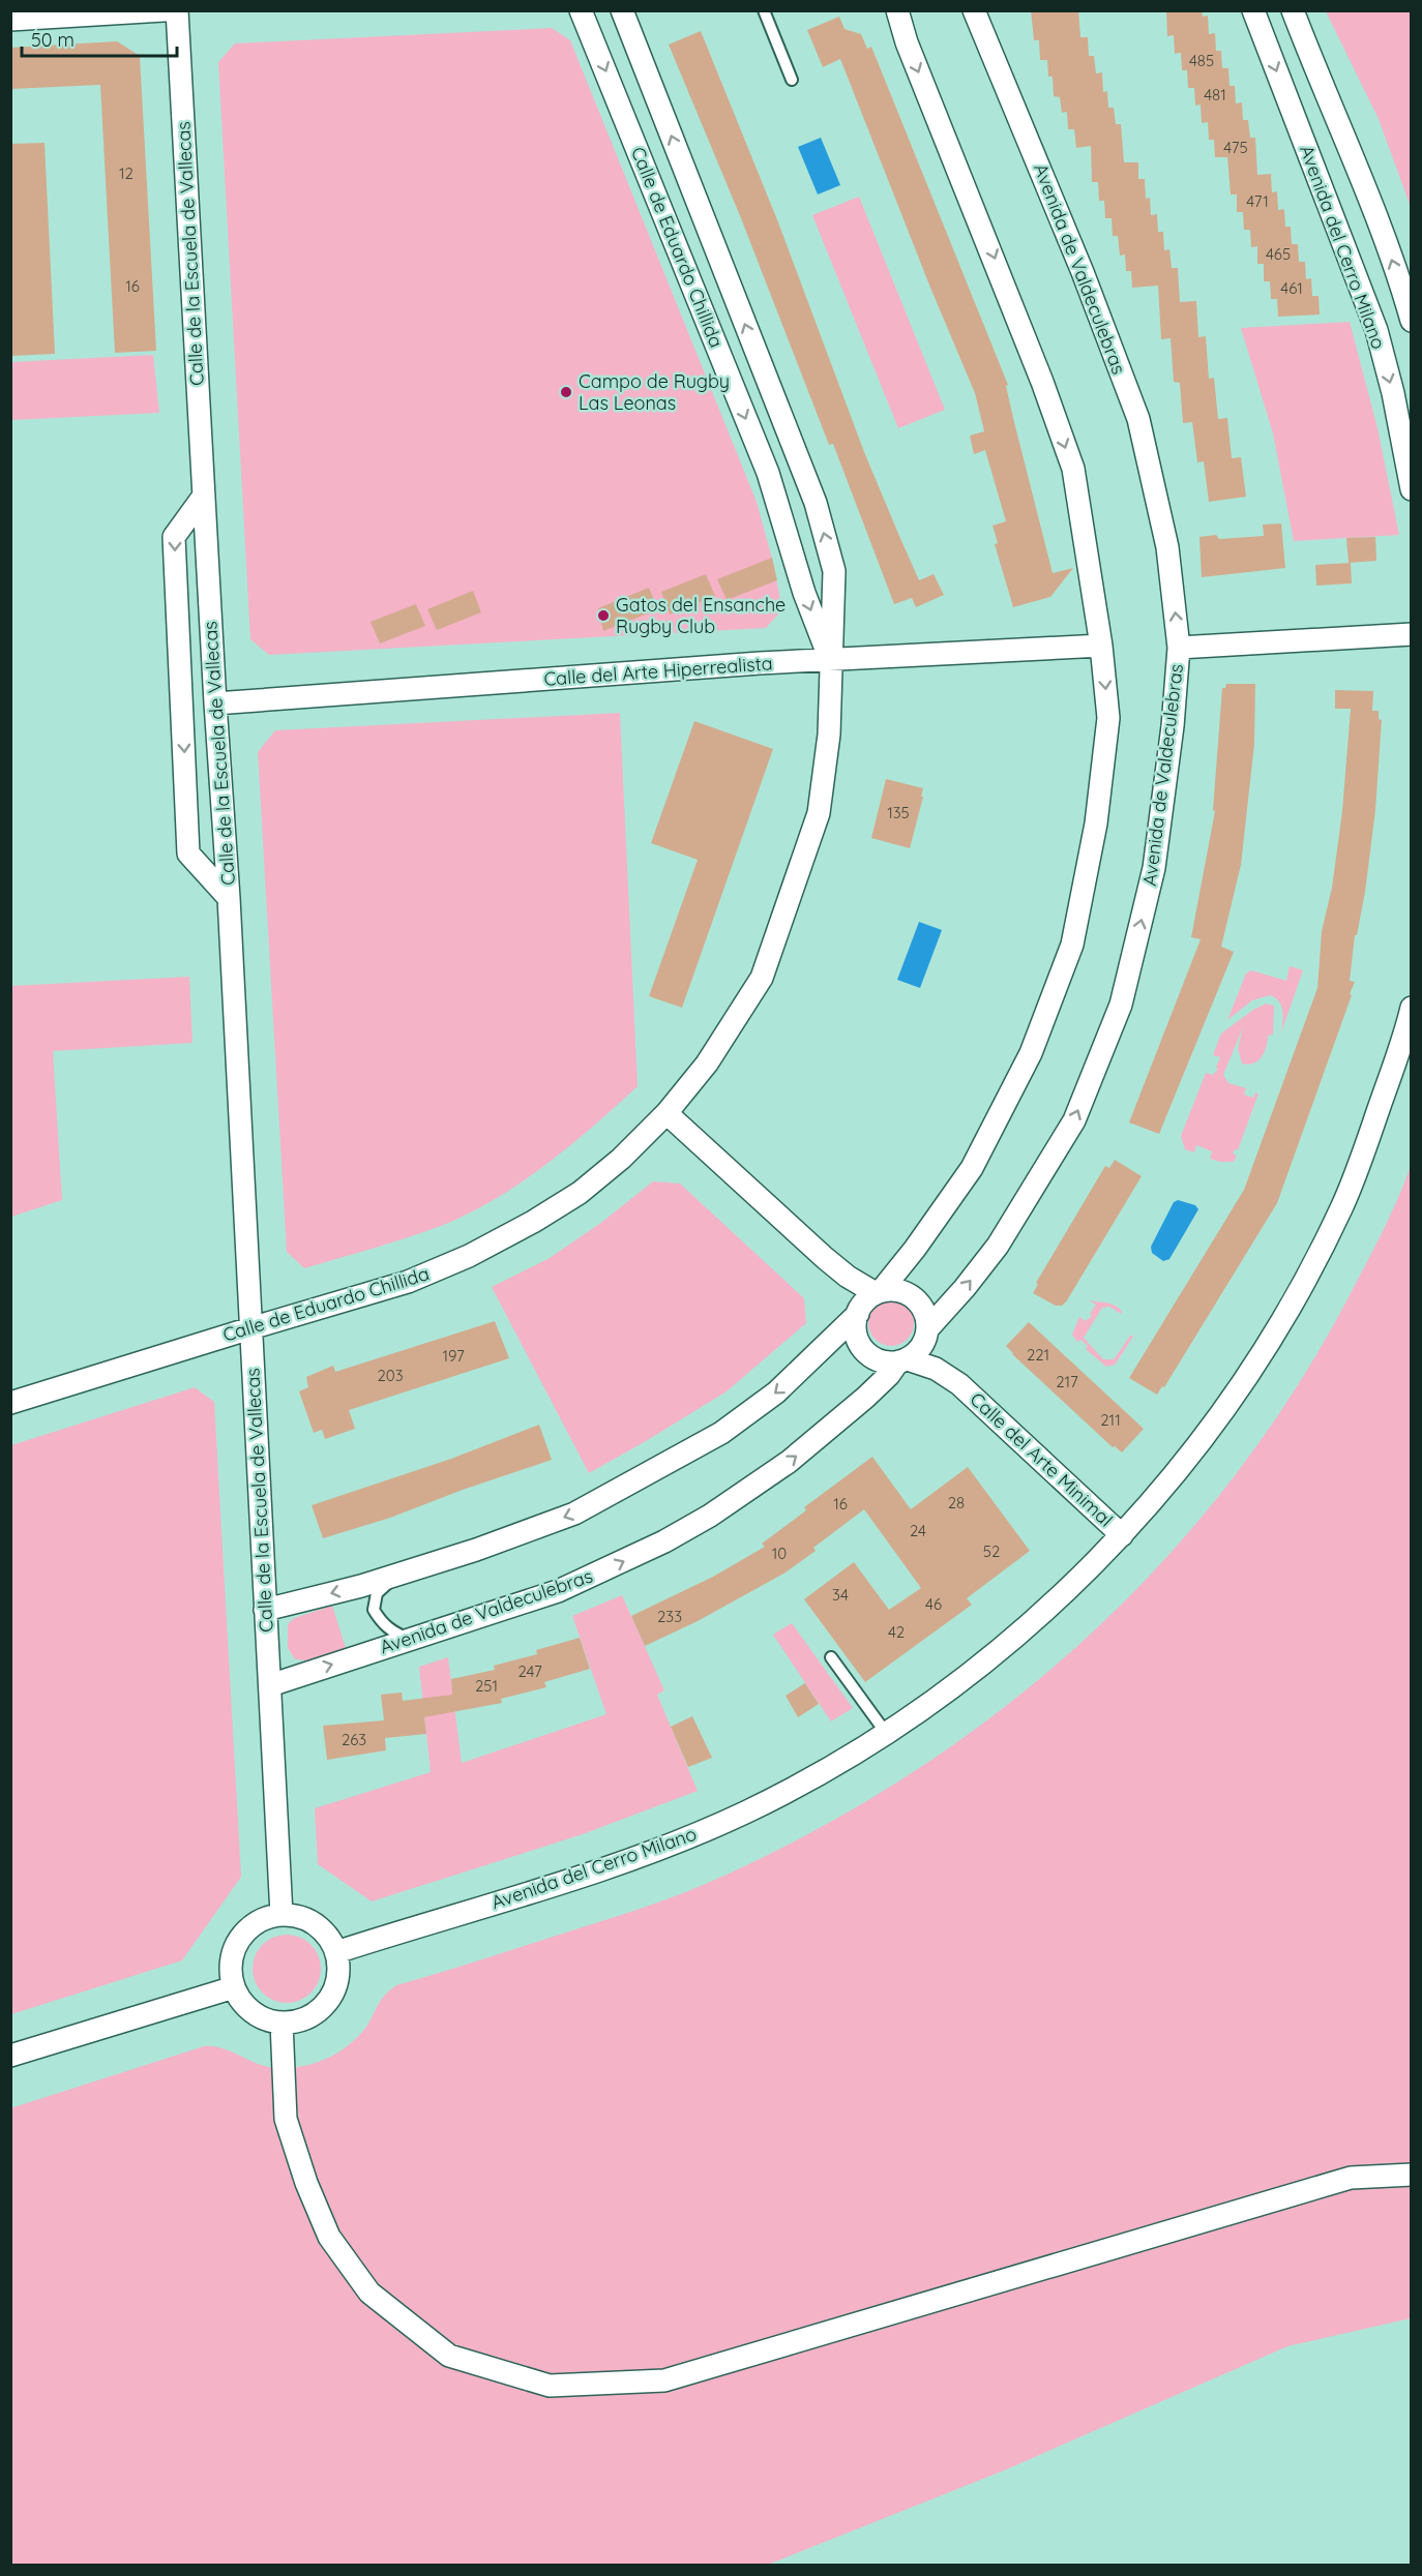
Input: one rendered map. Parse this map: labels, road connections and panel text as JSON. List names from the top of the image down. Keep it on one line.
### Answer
{"streets":{"street":["Calle de Eduardo Chillida","Avenida del Cerro Milano","Calle de la Escuela de Vallecas","Avenida de Valdeculebras","Calle del Arte Hiperrealista","Calle del Arte Minimal"]},"crossings":[["Calle de Eduardo Chillida","Calle de la Escuela de Vallecas"],["Calle de Eduardo Chillida","Calle del Arte Hiperrealista"],["Avenida del Cerro Milano","Calle de la Escuela de Vallecas"],["Avenida del Cerro Milano","Calle del Arte Minimal"],["Calle de la Escuela de Vallecas","Avenida de Valdeculebras"],["Calle de la Escuela de Vallecas","Calle del Arte Hiperrealista"],["Avenida de Valdeculebras","Calle del Arte Minimal"]],"places":["Campo de Rugby Las Leonas","Gatos del Ensanche Rugby Club"],"house_numbers":["485","481","475","12","471","465","16","461","135","221","197","203","217","211","28","16","24","52","10","34","46","233","42","247","251","263"],"scale_bar":"50 m"}
